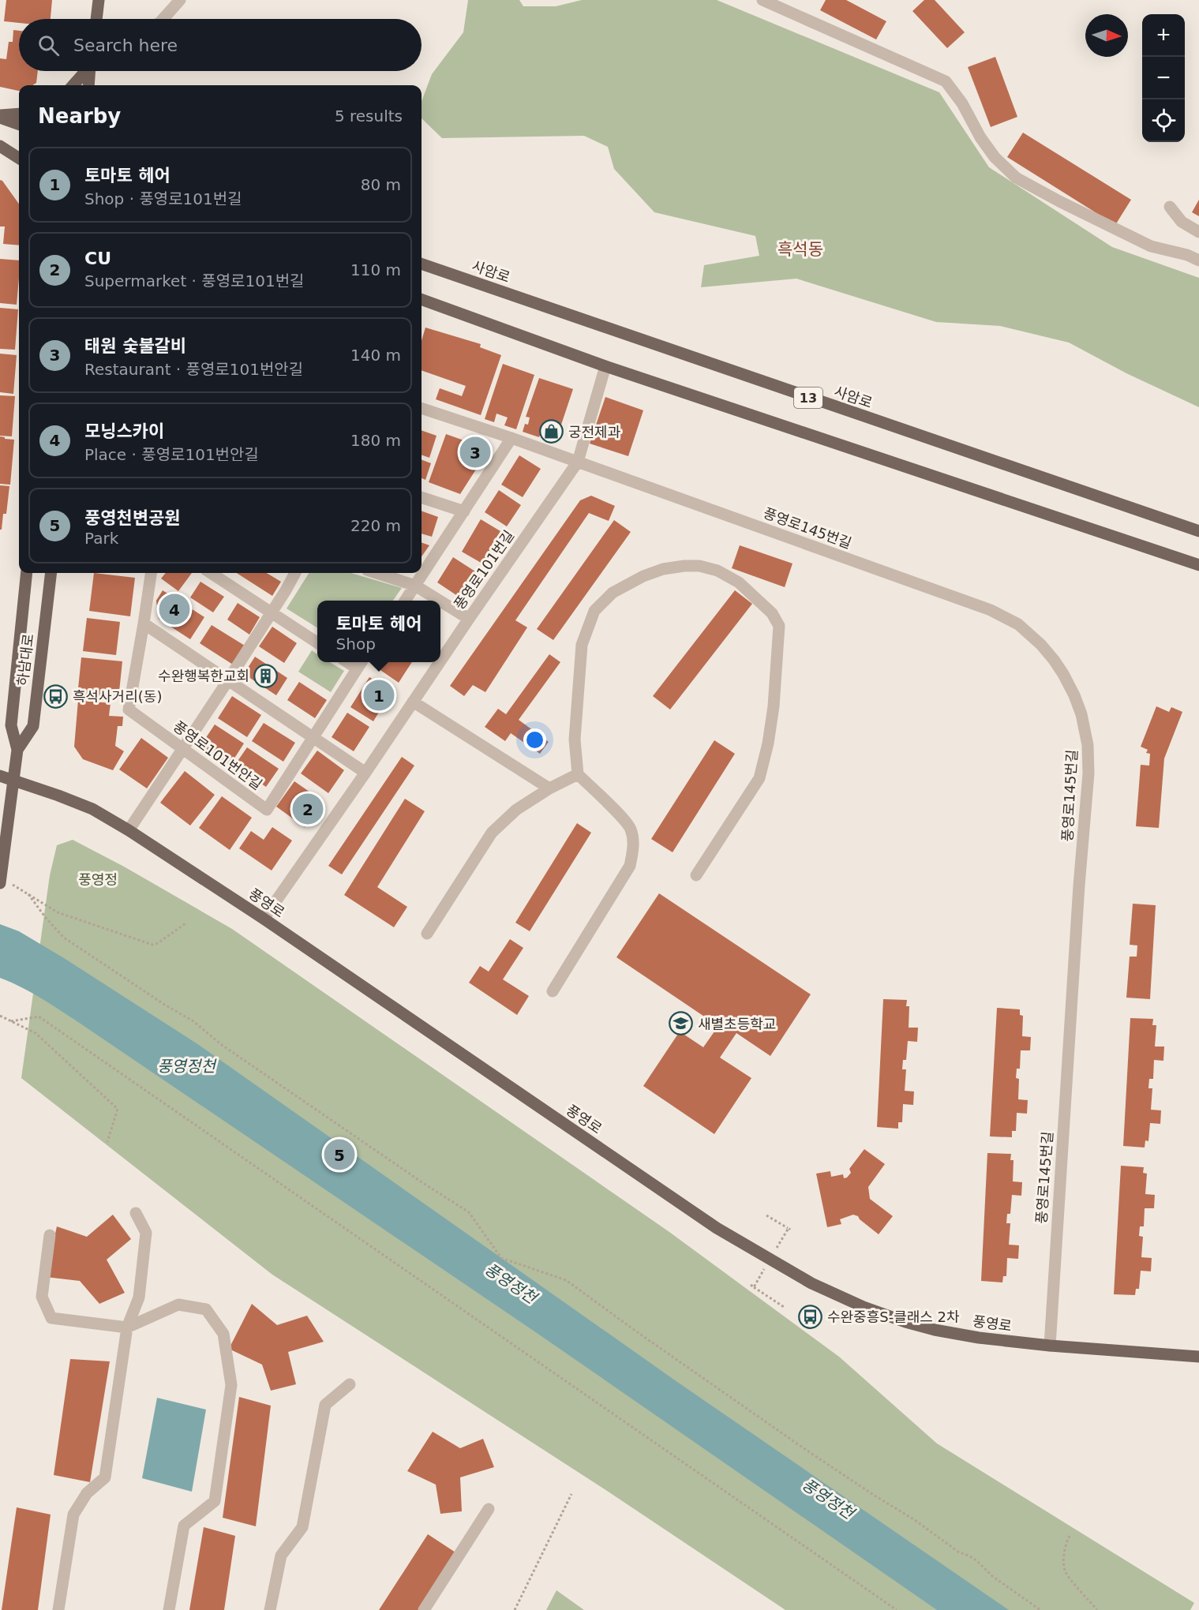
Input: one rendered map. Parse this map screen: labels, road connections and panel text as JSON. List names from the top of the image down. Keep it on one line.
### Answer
{"streets":{"main road":["사암로","13","하남대로","풍영로"],"street":["풍영로145번길","풍영로101번길","풍영로101번안길"]},"crossings":[["13","풍영로101번길"],["풍영로145번길","풍영로101번길"],["풍영로145번길","풍영로"],["풍영로101번길","풍영로"],["하남대로","풍영로"]],"districts":["흑석동"],"water":["풍영정천"],"parks":["풍영정"],"places":{"shop":["궁전제과"],"building":["수완행복한교회"],"bus stop":["흑석사거리(동)","수완중흥S-클래스 2차"],"school or university":["새별초등학교"]},"north":"right","page":{"map_buttons":["+","−"],"search":"Search here","heading":["Nearby","5 results"],"list":[{"mark":"1","name":"토마토 헤어","note":"Shop · 풍영로101번길","value":"80 m"},{"mark":"2","name":"CU","note":"Supermarket · 풍영로101번길","value":"110 m"},{"mark":"3","name":"태원 숯불갈비","note":"Restaurant · 풍영로101번안길","value":"140 m"},{"mark":"4","name":"모닝스카이","note":"Place · 풍영로101번안길","value":"180 m"},{"mark":"5","name":"풍영천변공원","note":"Park","value":"220 m"}],"pins":["3","4","1","2","5"],"popup":["토마토 헤어","Shop"]}}
